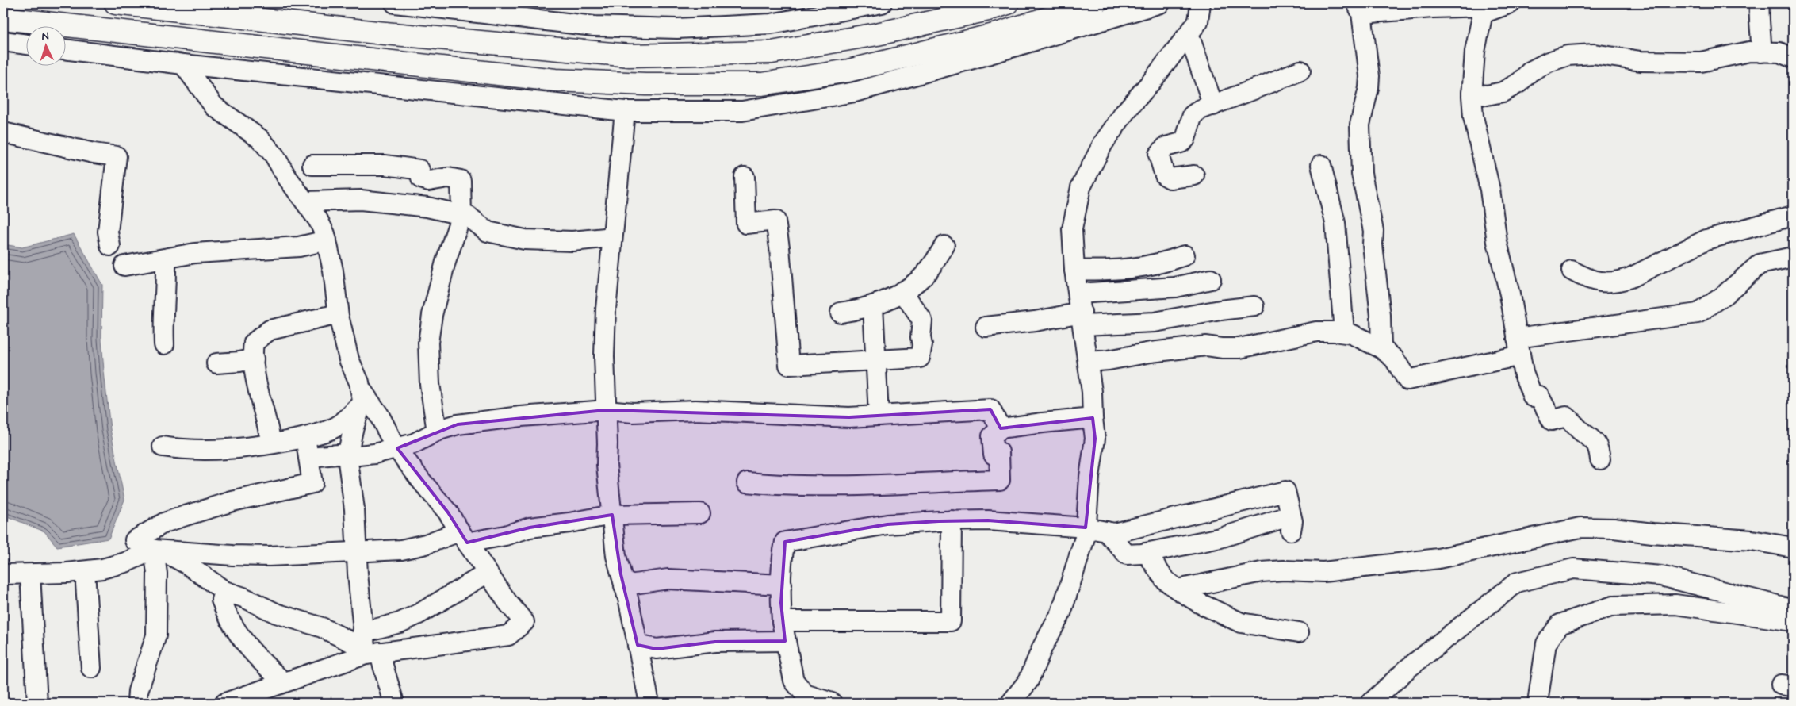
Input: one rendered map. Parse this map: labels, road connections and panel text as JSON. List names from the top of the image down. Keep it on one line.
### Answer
{"north":"top"}
